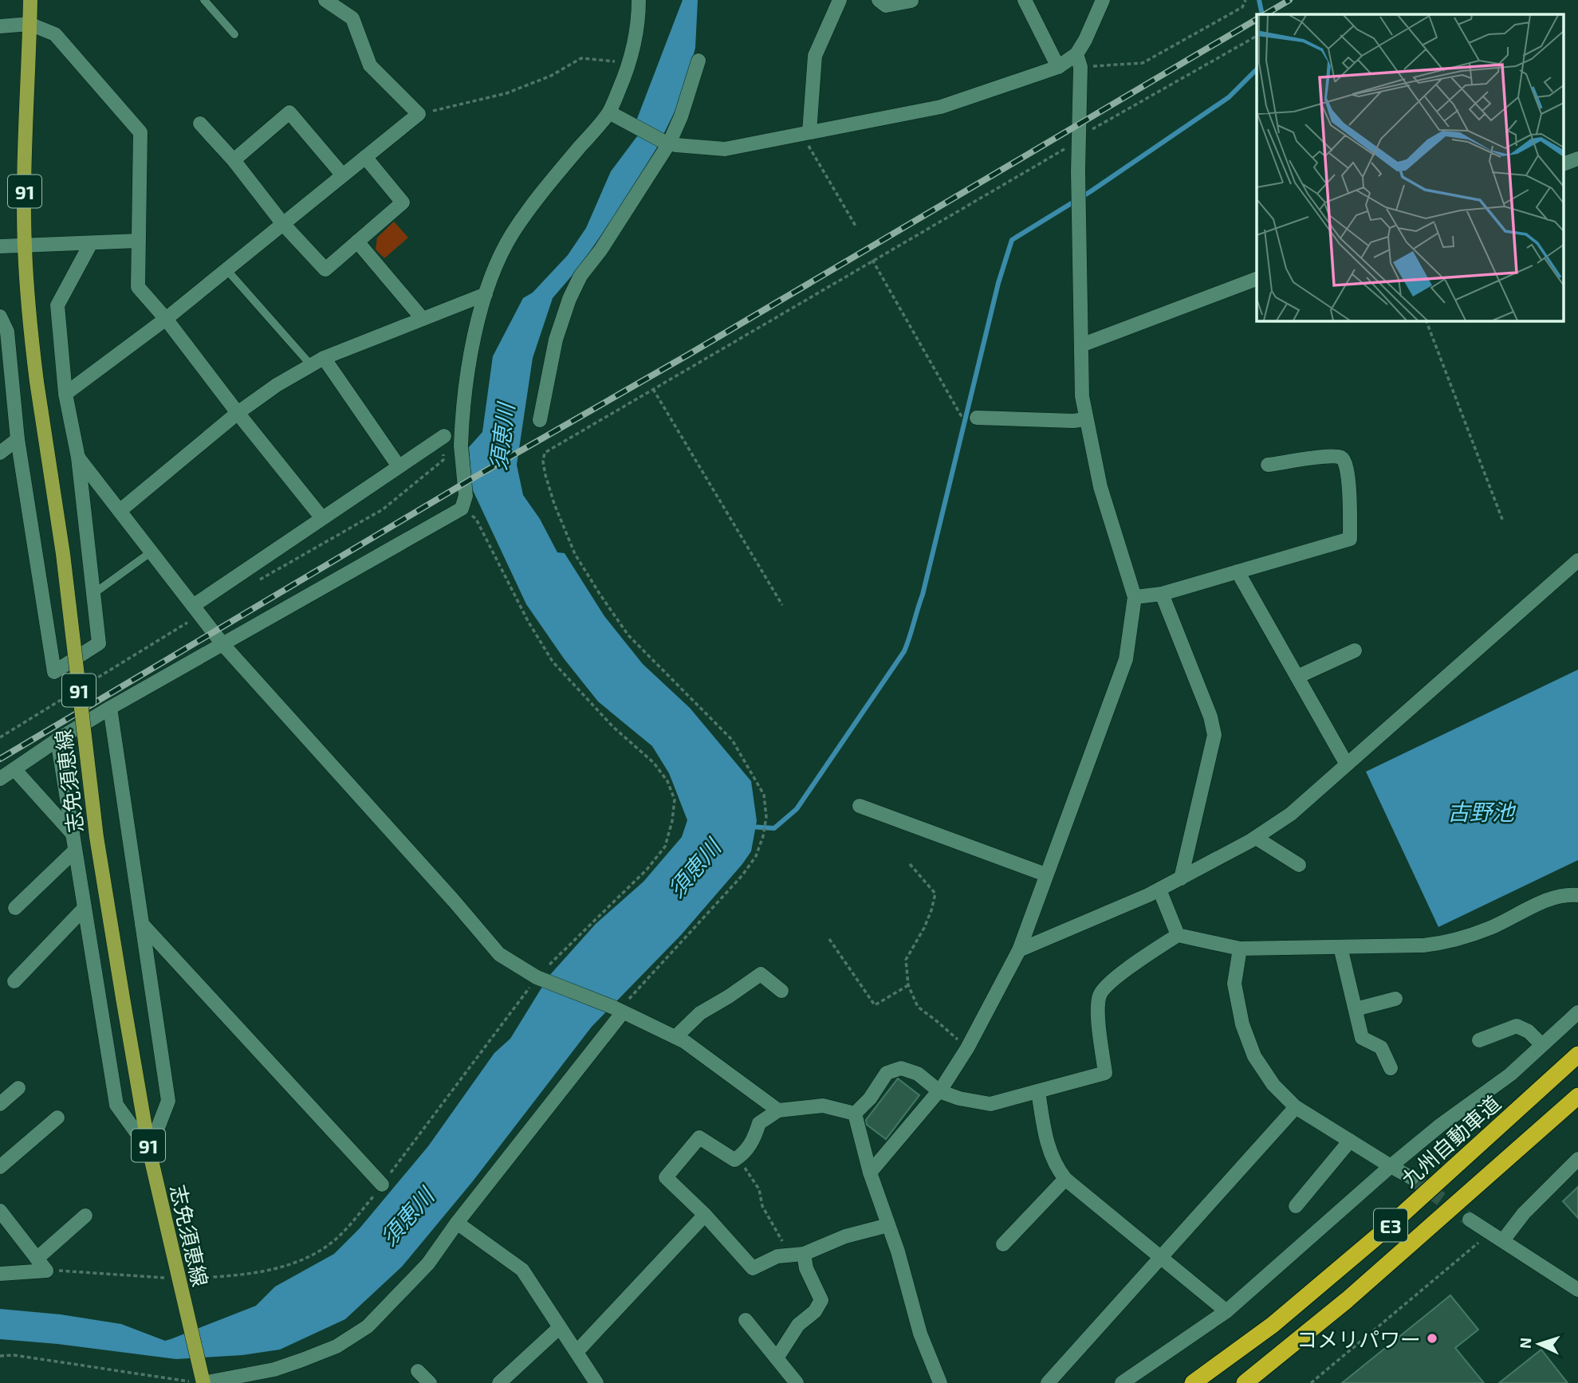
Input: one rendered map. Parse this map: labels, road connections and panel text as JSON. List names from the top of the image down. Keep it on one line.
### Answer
{"streets":{"highway":["九州自動車道","E3"],"main road":["91","志免須恵線"]},"water":["須恵川","古野池"],"places":["コメリパワー"],"north":"left"}
